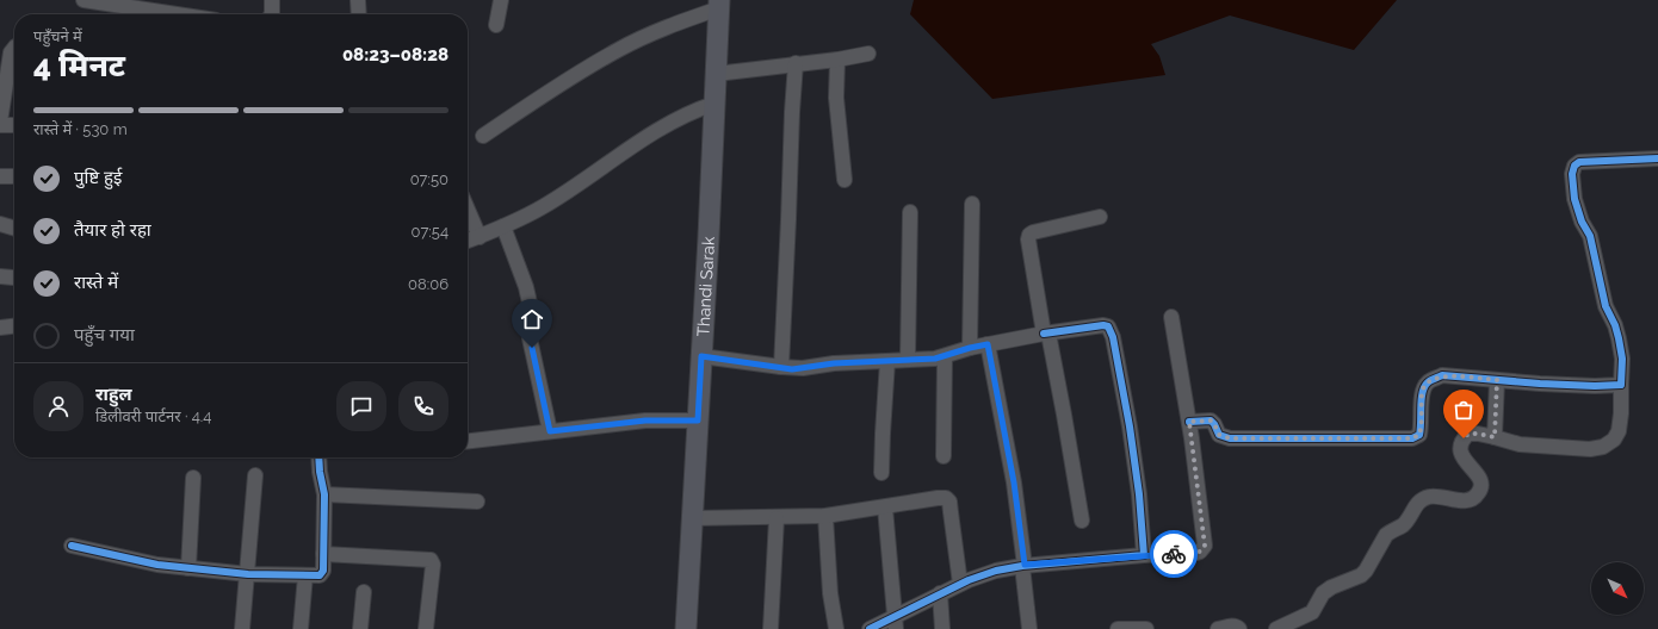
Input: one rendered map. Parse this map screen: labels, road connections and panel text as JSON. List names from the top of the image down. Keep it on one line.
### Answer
{"streets":{"main road":["Thandi Sarak"]},"north":"bottom right","page":{"heading":["4 मिनट","पहुँचने में","08:23–08:28"],"panel":["राहुल","डिलीवरी पार्टनर · 4.4"],"bar":"रास्ते में · 530 m","list":[["पुष्टि हुई","07:50"],["तैयार हो रहा","07:54"],["रास्ते में","08:06"],"पहुँच गया"]}}
